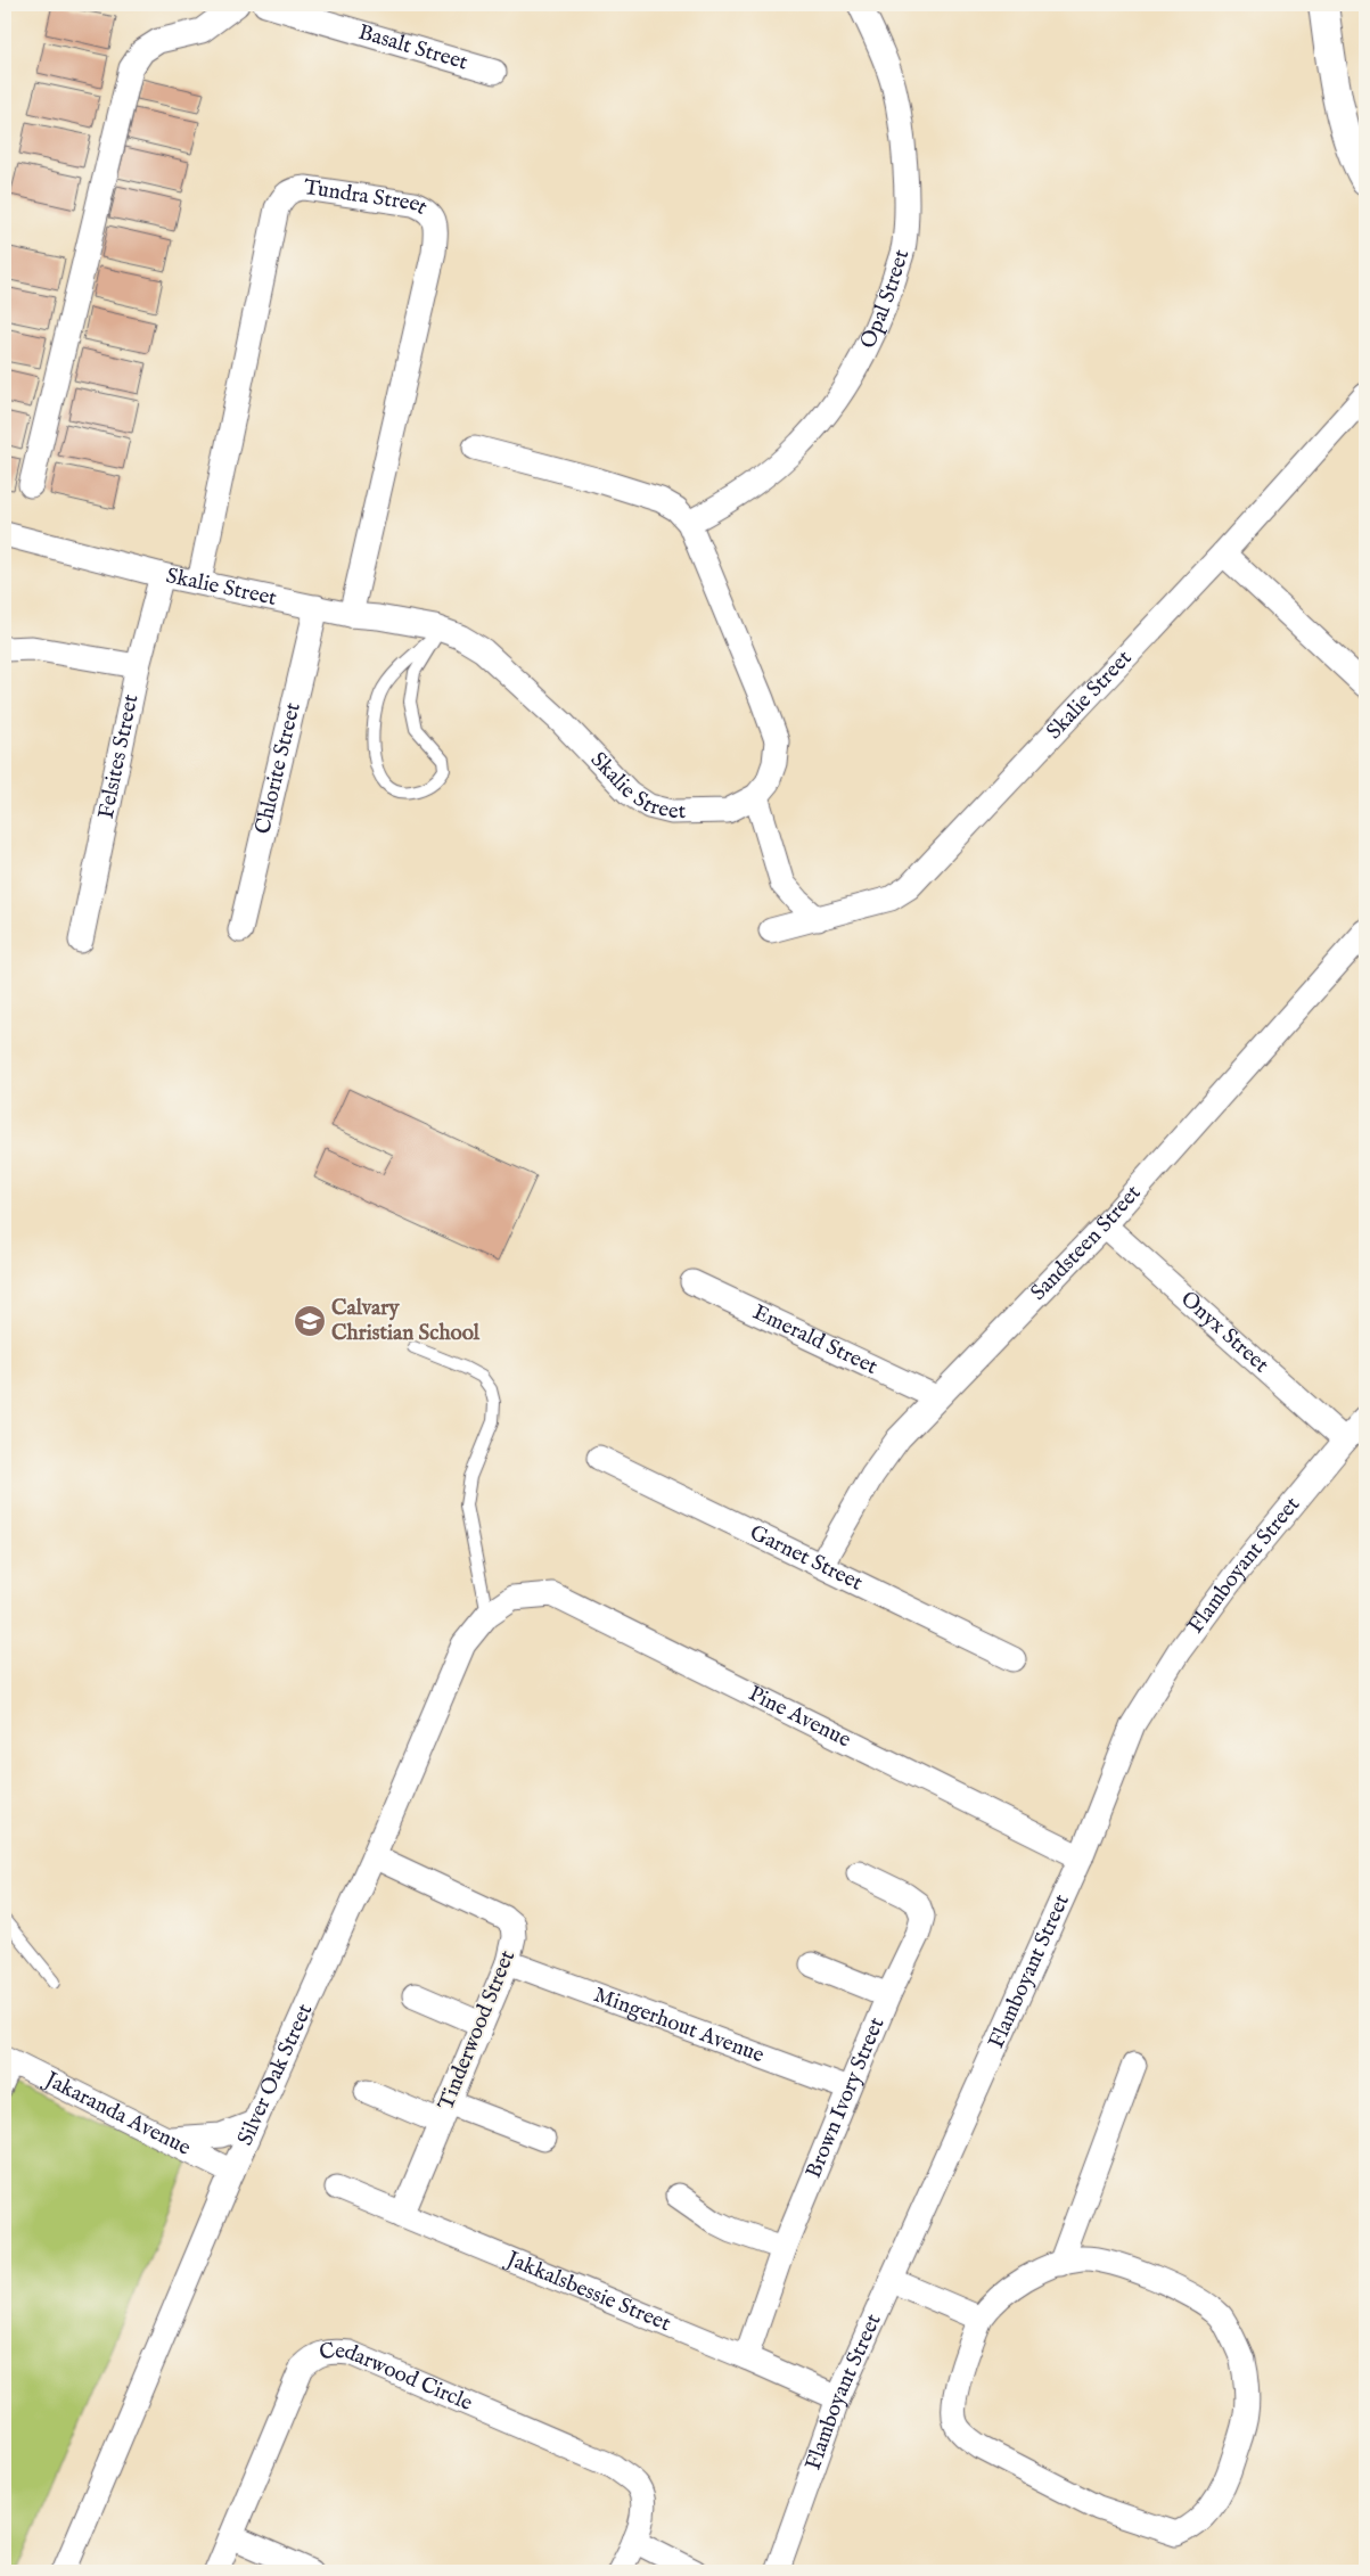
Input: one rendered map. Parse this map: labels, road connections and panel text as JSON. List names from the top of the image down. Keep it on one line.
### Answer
{"streets":{"street":["Basalt Street","Tundra Street","Opal Street","Skalie Street","Felsites Street","Chlorite Street","Sandsteen Street","Onyx Street","Emerald Street","Garnet Street","Flamboyant Street","Pine Avenue","Mingerhout Avenue","Tinderwood Street","Silver Oak Street","Brown Ivory Street","Jakaranda Avenue","Jakkalsbessie Street","Cedarwood Circle"]},"crossings":[["Tundra Street","Skalie Street"],["Skalie Street","Felsites Street"],["Skalie Street","Chlorite Street"],["Sandsteen Street","Onyx Street"],["Sandsteen Street","Emerald Street"],["Sandsteen Street","Garnet Street"],["Onyx Street","Flamboyant Street"],["Flamboyant Street","Pine Avenue"],["Flamboyant Street","Jakkalsbessie Street"],["Pine Avenue","Silver Oak Street"],["Mingerhout Avenue","Tinderwood Street"],["Mingerhout Avenue","Brown Ivory Street"],["Tinderwood Street","Silver Oak Street"],["Tinderwood Street","Jakkalsbessie Street"],["Silver Oak Street","Jakaranda Avenue"],["Brown Ivory Street","Jakkalsbessie Street"]],"places":{"school or university":["Calvary Christian School"]}}
